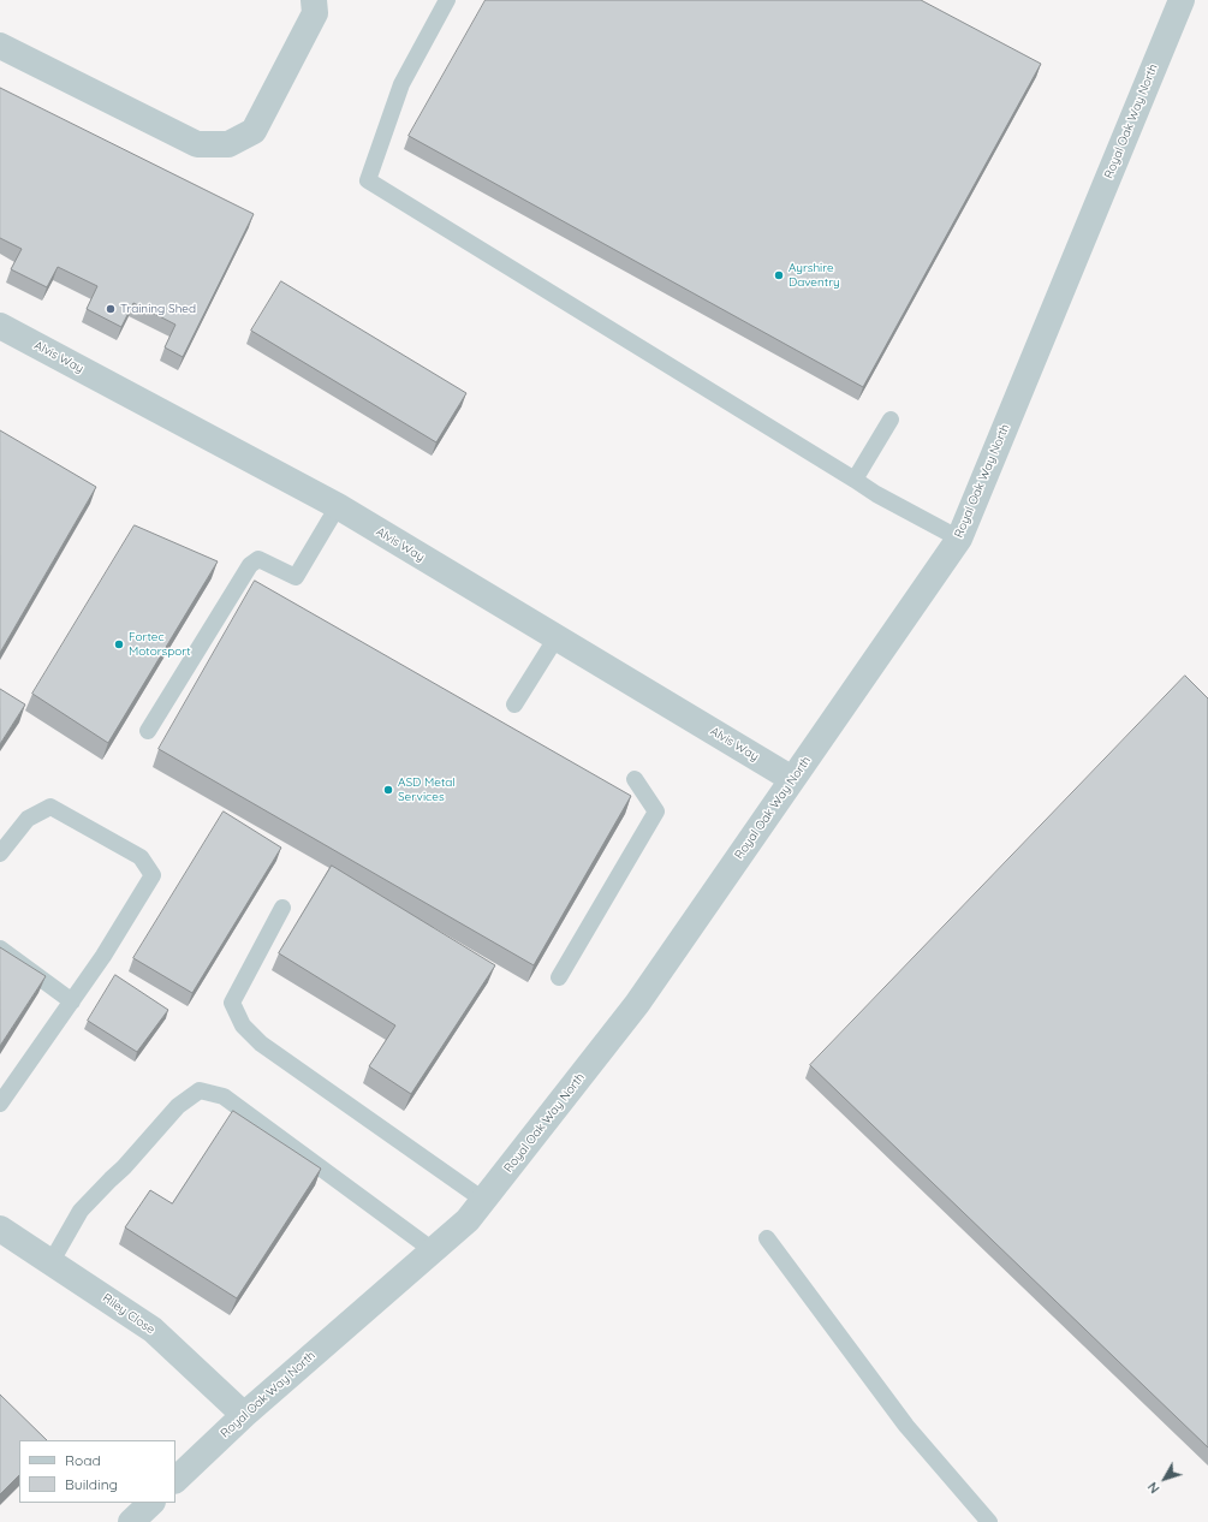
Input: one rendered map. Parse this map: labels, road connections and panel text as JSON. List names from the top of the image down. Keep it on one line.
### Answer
{"streets":{"street":["Royal Oak Way North","Alvis Way","Riley Close"]},"crossings":[["Royal Oak Way North","Alvis Way"],["Royal Oak Way North","Riley Close"]],"places":["Ayrshire Daventry","Training Shed","Fortec Motorsport","ASD Metal Services"],"legend":["Road","Building"],"north":"bottom left"}
